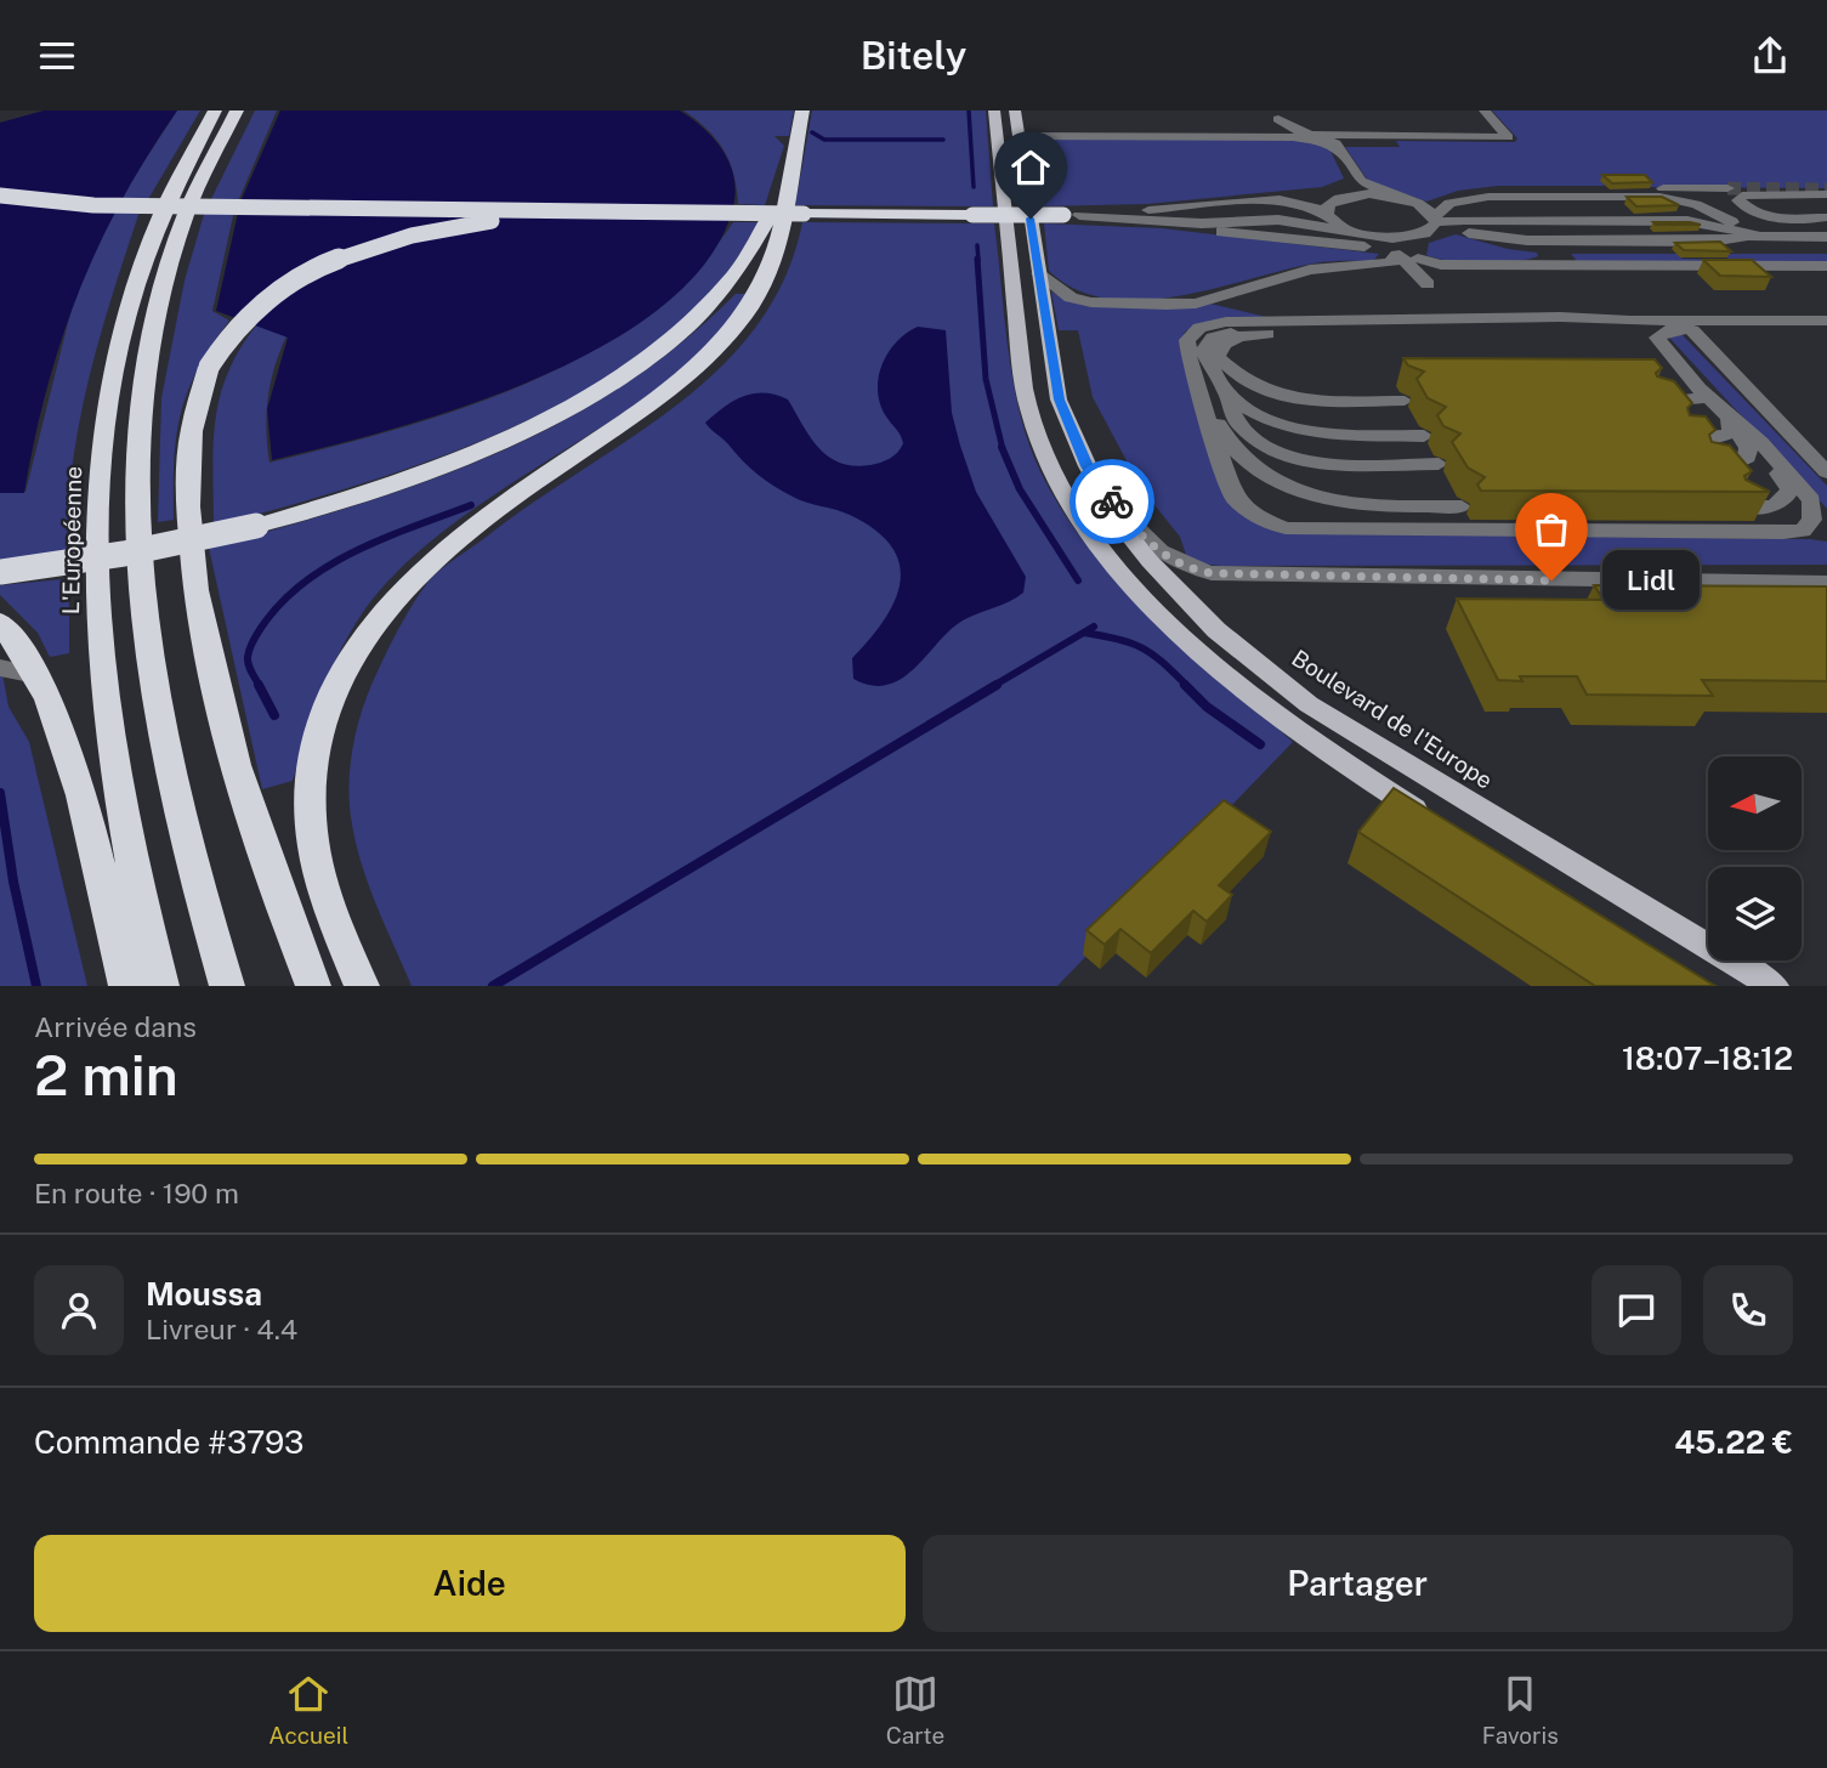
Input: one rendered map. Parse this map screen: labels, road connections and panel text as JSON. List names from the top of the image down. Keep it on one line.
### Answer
{"streets":{"highway":["L'Européenne"],"main road":["Boulevard de l'Europe"]},"places":["Lidl"],"north":"left","page":{"header":"Bitely","bubble":"Lidl","heading":["2 min","Arrivée dans","18:07–18:12"],"panel":["Moussa","Livreur · 4.4","Commande #3793","45.22 €"],"bar":"En route · 190 m","buttons":["Aide","Partager"],"tabs":["Accueil","Carte","Favoris"]}}
